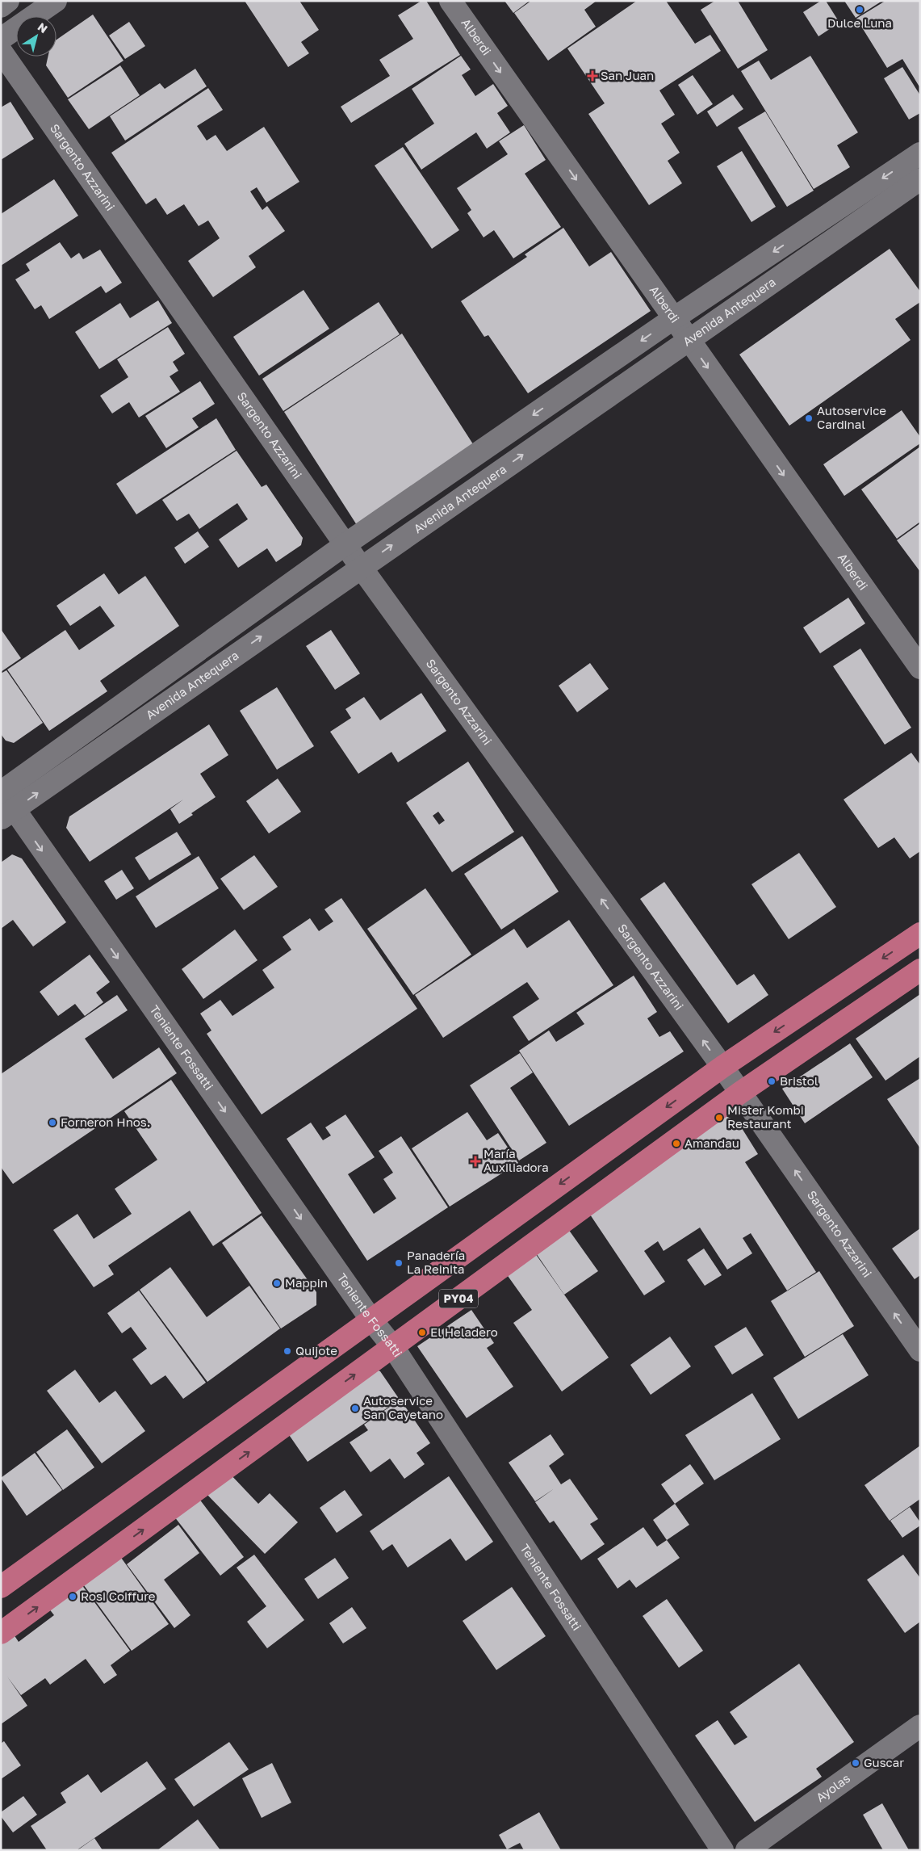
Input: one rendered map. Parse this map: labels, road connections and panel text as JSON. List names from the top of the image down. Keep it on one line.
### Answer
{"streets":{"main road":["PY04"],"street":["Alberdi","Sargento Azzarini","Avenida Antequera","Teniente Fossatti","Ayolas"]},"crossings":[["Alberdi","Avenida Antequera"],["Sargento Azzarini","Avenida Antequera"],["Sargento Azzarini","PY04"],["Avenida Antequera","Teniente Fossatti"],["Teniente Fossatti","PY04"]],"one_way":["Alberdi","Sargento Azzarini","Teniente Fossatti"],"places":{"other":["Dulce Luna","Autoservice Cardinal","Bristol","Mister Kombi Restaurant","Forneron Hnos.","Amandau","Panadería La Reinita","Mappin","El Heladero","Quijote","Autoservice San Cayetano","Rosi Coiffure","Guscar"],"health":["San Juan","María Auxiliadora"]},"north":"top right"}
